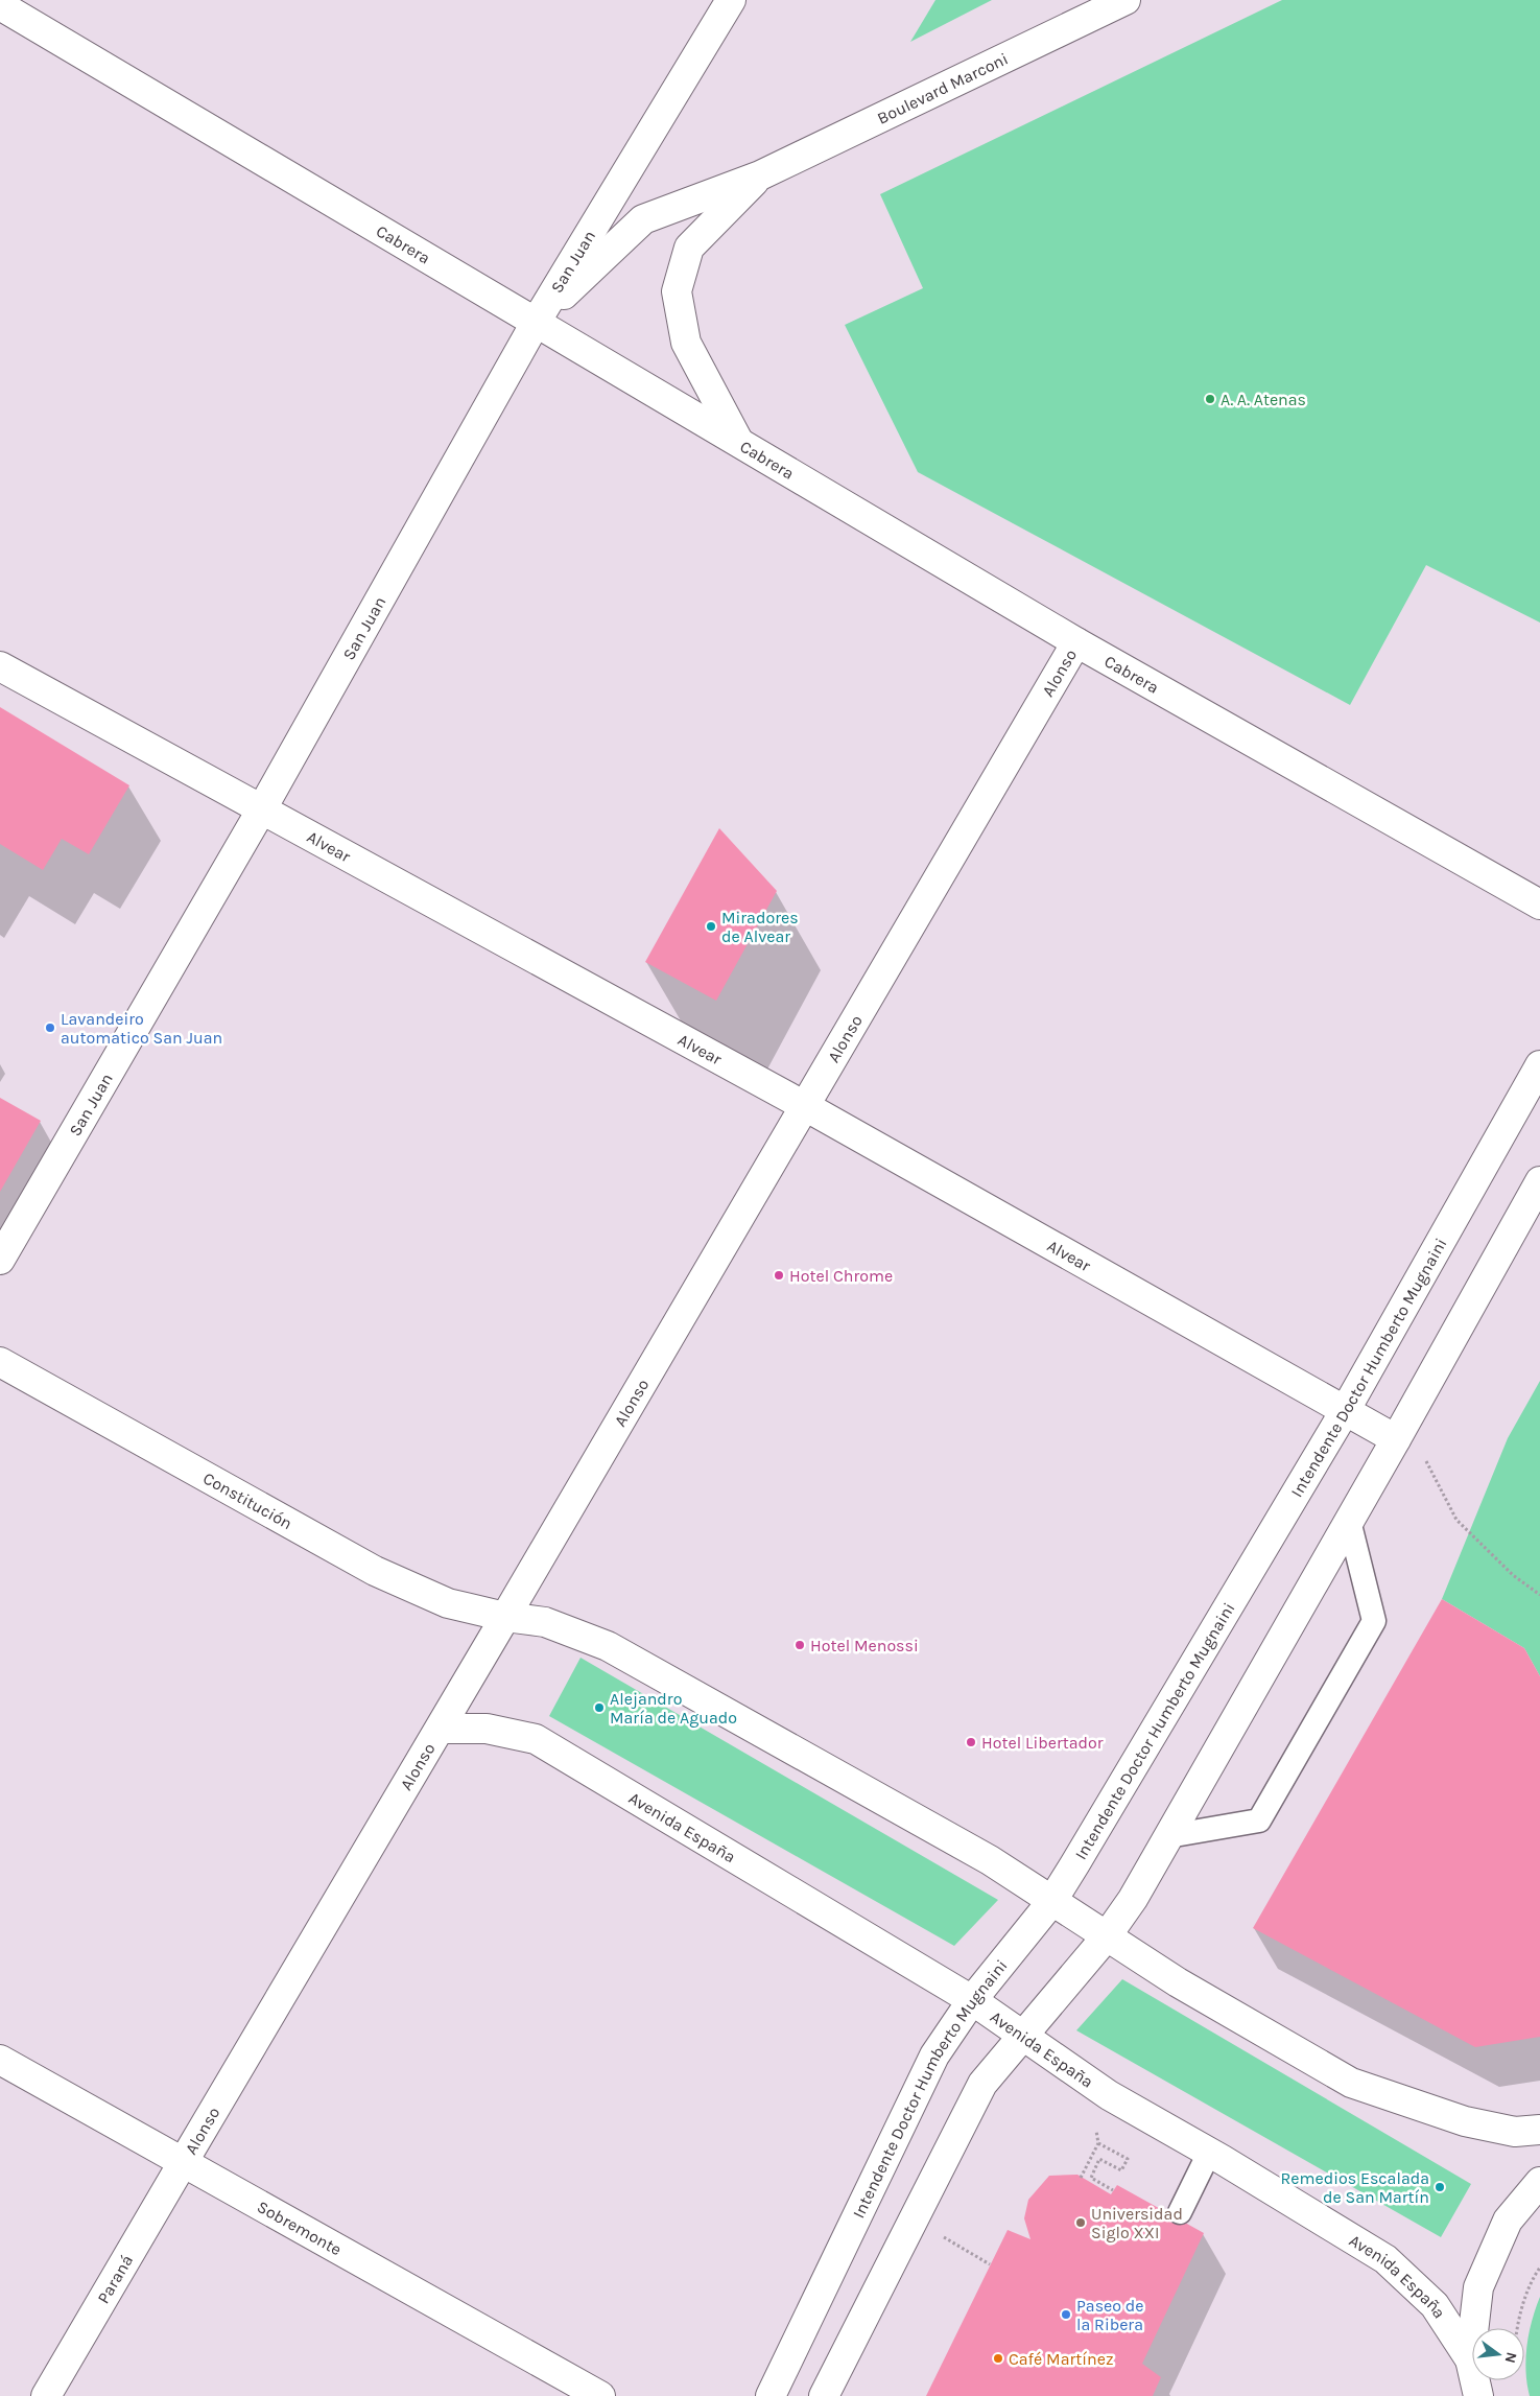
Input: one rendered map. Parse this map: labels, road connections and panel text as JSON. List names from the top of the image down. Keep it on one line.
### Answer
{"streets":{"main road":["Boulevard Marconi","Cabrera","San Juan","Alonso","Alvear","Intendente Doctor Humberto Mugnaini","Constitución","Avenida España","Sobremonte","Paraná"]},"crossings":[["Boulevard Marconi","Cabrera"],["Boulevard Marconi","San Juan"],["Cabrera","San Juan"],["Cabrera","Alonso"],["San Juan","Alvear"],["Alonso","Alvear"],["Alonso","Constitución"],["Alonso","Avenida España"],["Alonso","Sobremonte"],["Alonso","Paraná"],["Alvear","Intendente Doctor Humberto Mugnaini"],["Intendente Doctor Humberto Mugnaini","Avenida España"],["Sobremonte","Paraná"]],"places":["A. A. Atenas","Miradores de Alvear","Lavandeiro automatico San Juan","Hotel Chrome","Hotel Menossi","Alejandro María de Aguado","Hotel Libertador","Remedios Escalada de San Martín","Universidad Siglo XXI","Paseo de la Ribera","Café Martínez"],"north":"right"}
